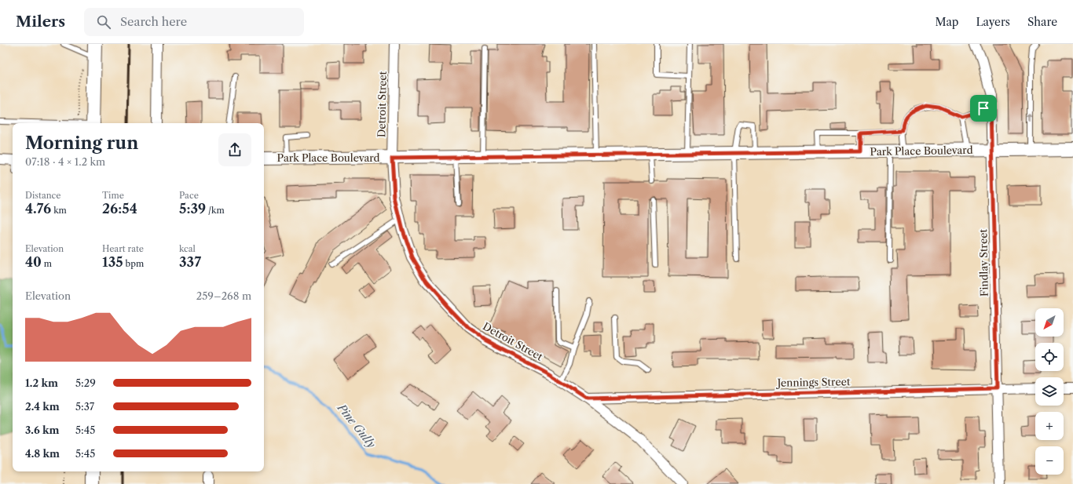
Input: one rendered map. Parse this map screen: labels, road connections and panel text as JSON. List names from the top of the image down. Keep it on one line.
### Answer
{"streets":{"street":["Detroit Street","Park Place Boulevard","Findlay Street","Jennings Street"]},"crossings":[["Detroit Street","Park Place Boulevard"],["Detroit Street","Jennings Street"],["Park Place Boulevard","Findlay Street"],["Findlay Street","Jennings Street"]],"water":["Pine Gully"],"north":"bottom left","page":{"header":"Milers","search":"Search here","nav":["Map","Layers","Share"],"heading":["Morning run","07:18 · 4 × 1.2 km"],"stats":[["Distance","4.76 km"],["Time","26:54"],["Pace","5:39 /km"],["Elevation","40 m"],["Heart rate","135 bpm"],["kcal","337"]],"chart":["Elevation","259–268 m"],"map_buttons":["+","−"],"list":[{"name":"1.2 km","note":"5:29"},{"name":"2.4 km","note":"5:37"},{"name":"3.6 km","note":"5:45"},{"name":"4.8 km","note":"5:45"}]}}
